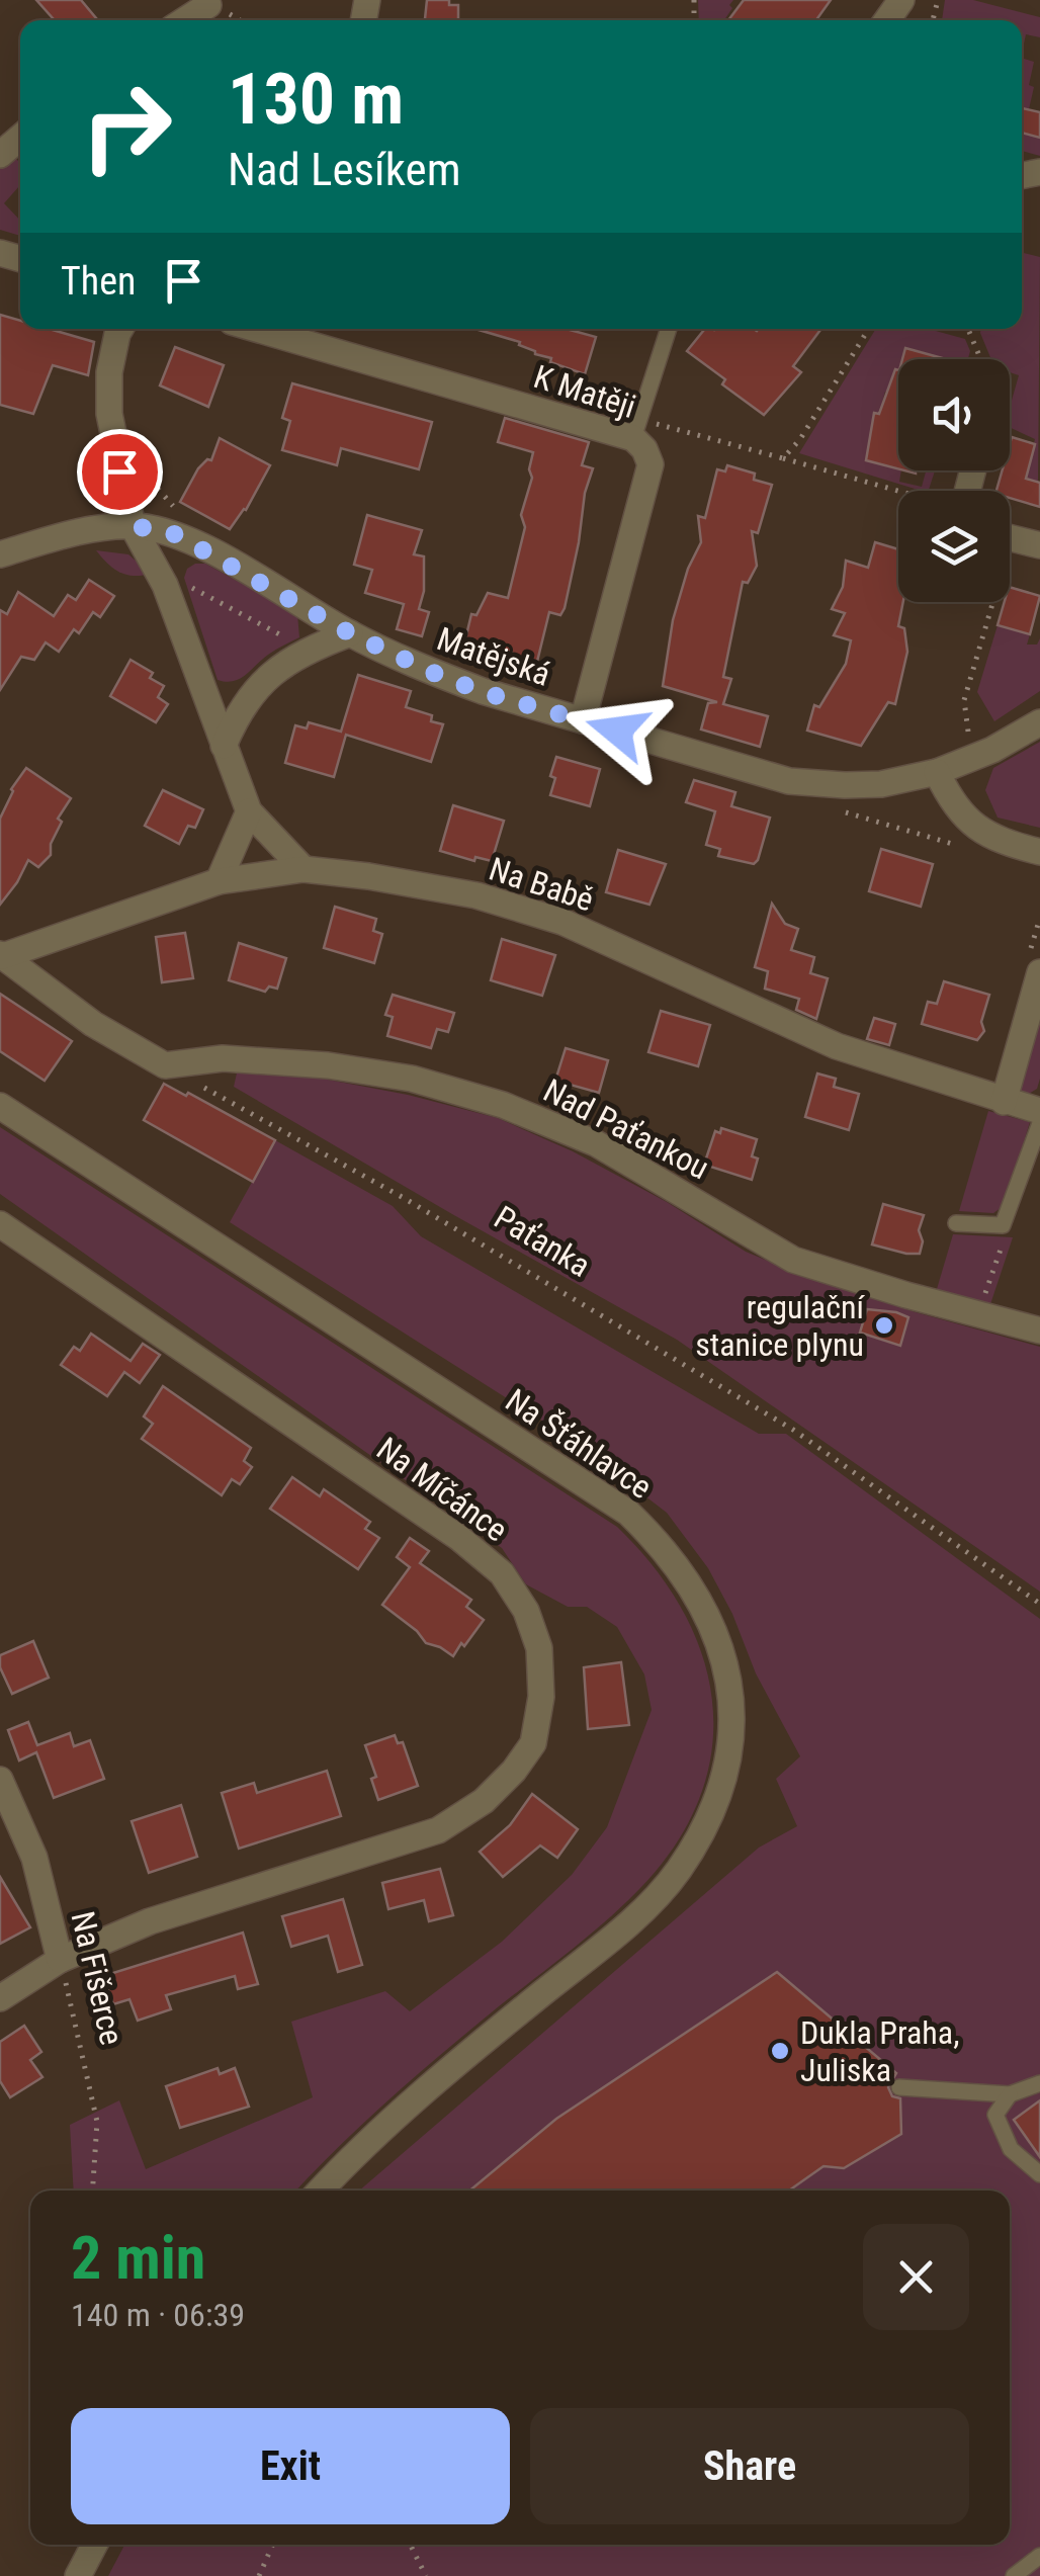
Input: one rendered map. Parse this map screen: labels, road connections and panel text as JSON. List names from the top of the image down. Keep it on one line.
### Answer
{"streets":{"street":["K Matěji","Matějská","Na Babě","Nad Paťankou","Na Šťáhlavce","Na Míčánce","Na Fišerce"],"path":["Paťanka"]},"crossings":[["K Matěji","Matějská"],["Nad Paťankou","Paťanka"],["Na Míčánce","Na Fišerce"]],"places":["regulační stanice plynu","Dukla Praha, Juliska"],"page":{"turn":["130 m","Nad Lesíkem"],"then":"Then","heading":["2 min","140 m · 06:39"],"buttons":["Exit","Share"]}}
